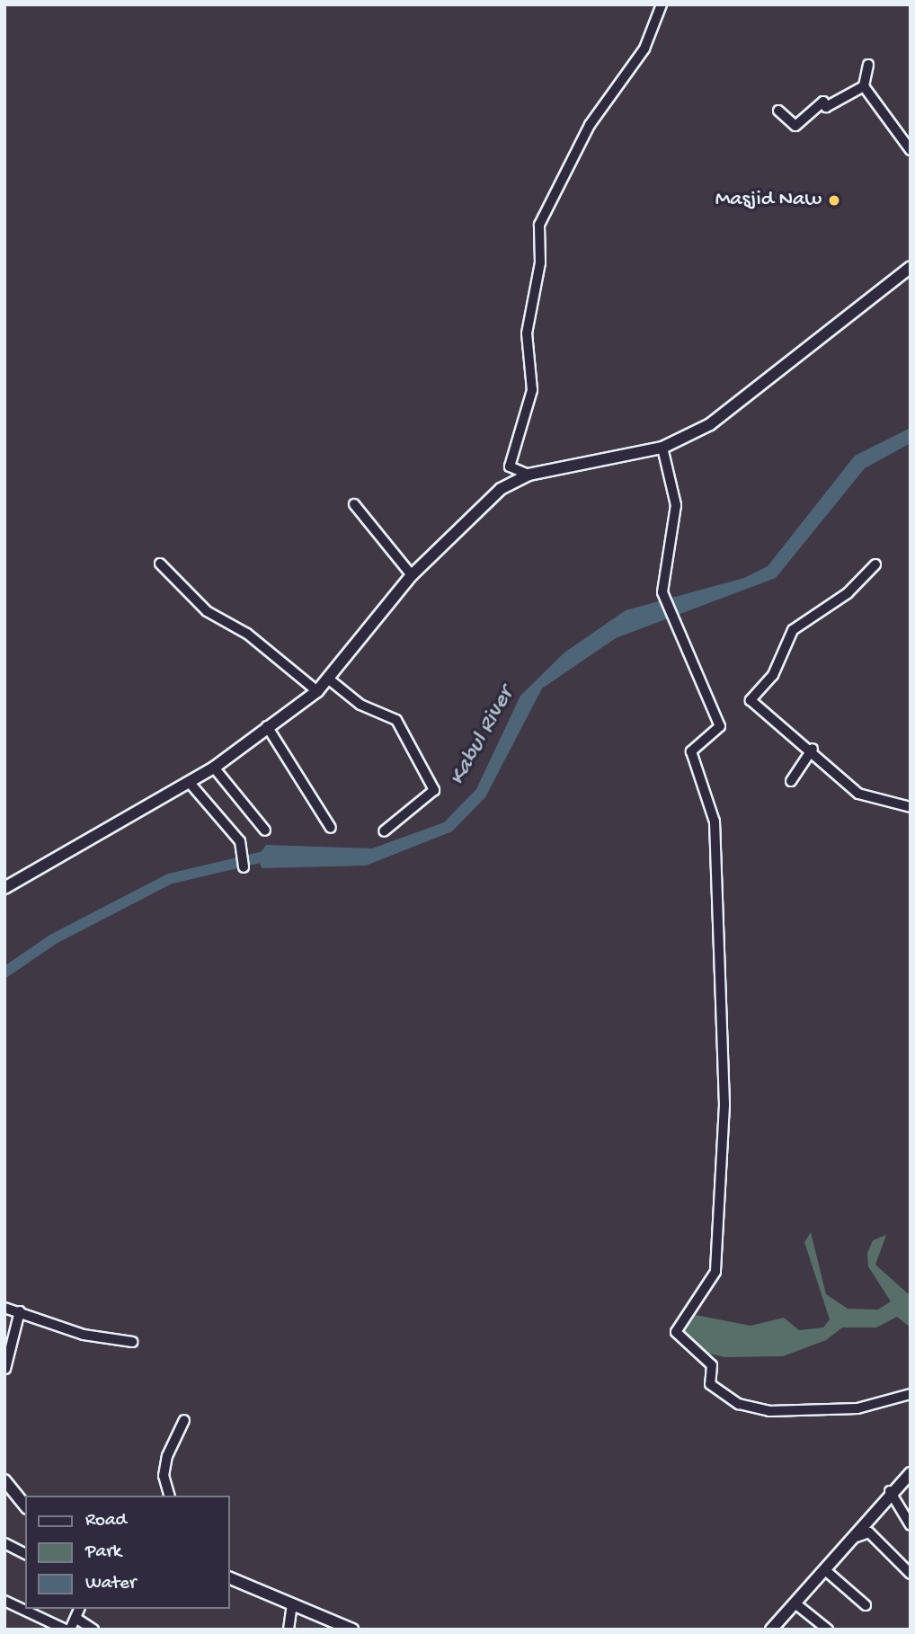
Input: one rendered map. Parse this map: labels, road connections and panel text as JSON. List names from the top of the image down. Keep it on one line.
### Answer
{"water":["Kabul River"],"places":["Masjid Naw"],"legend":["Road","Park","Water"]}
